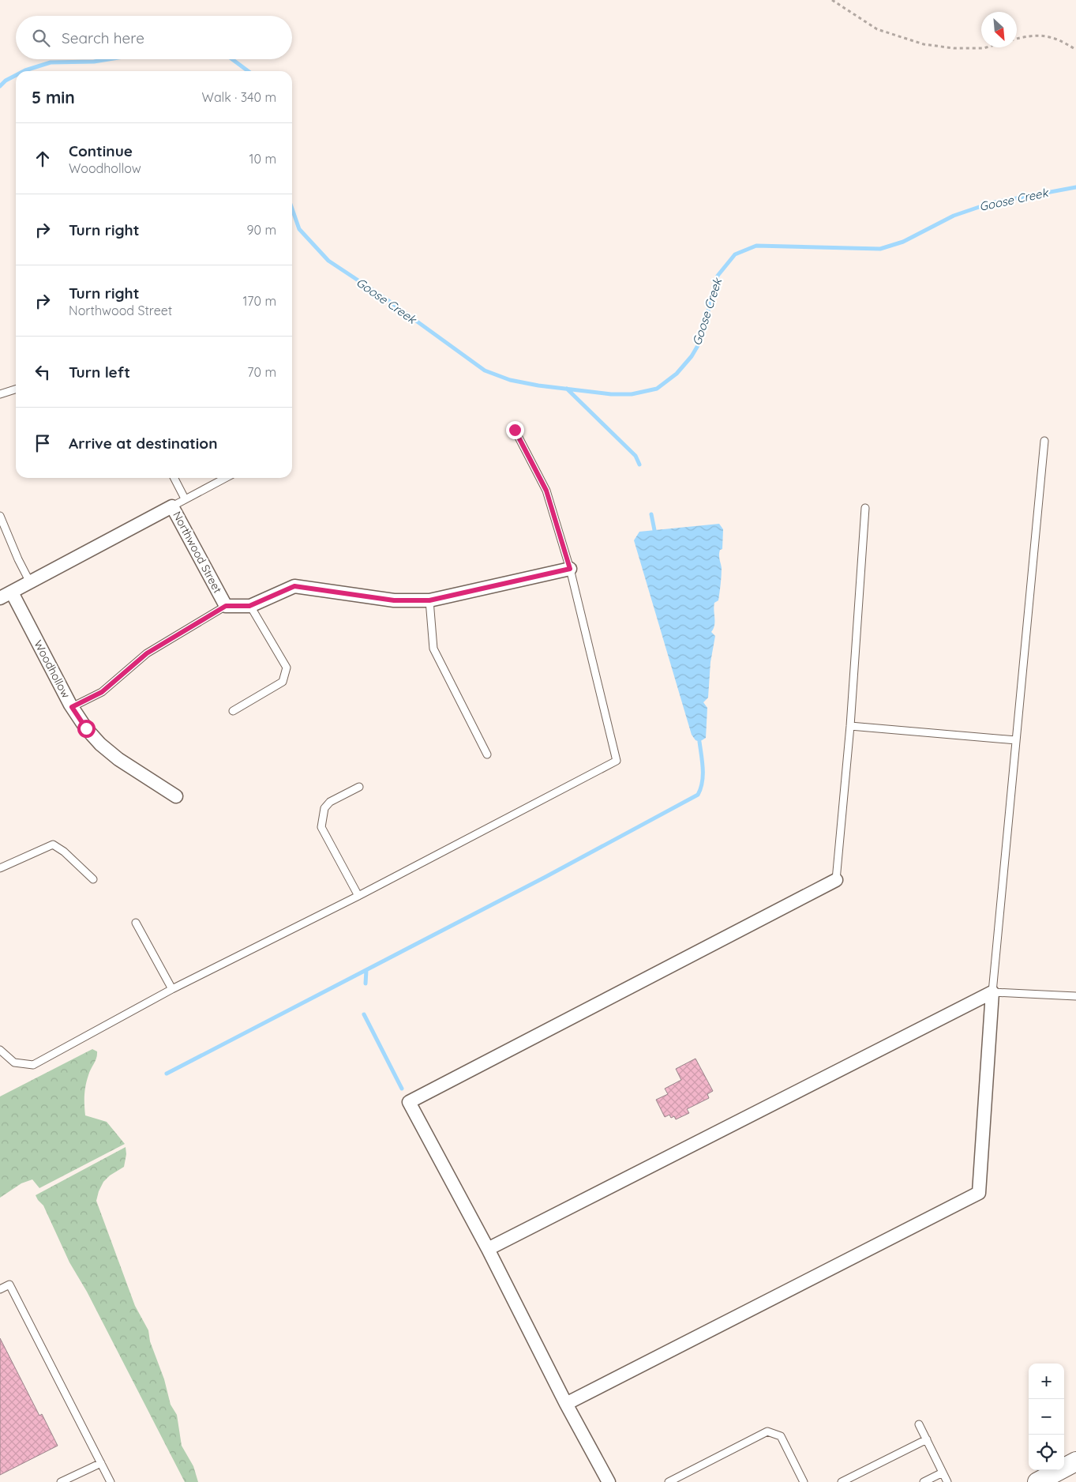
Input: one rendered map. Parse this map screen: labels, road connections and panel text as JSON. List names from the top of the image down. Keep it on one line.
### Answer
{"streets":{"street":["Northwood Street","Woodhollow"]},"crossings":[["Northwood Street","Woodhollow"]],"water":["Goose Creek"],"north":"bottom right","page":{"search":"Search here","heading":["5 min","Walk · 340 m"],"list":[["Continue","Woodhollow","10 m"],["Turn right","90 m"],["Turn right","Northwood Street","170 m"],["Turn left","70 m"],"Arrive at destination"],"map_buttons":["+","−"]}}
